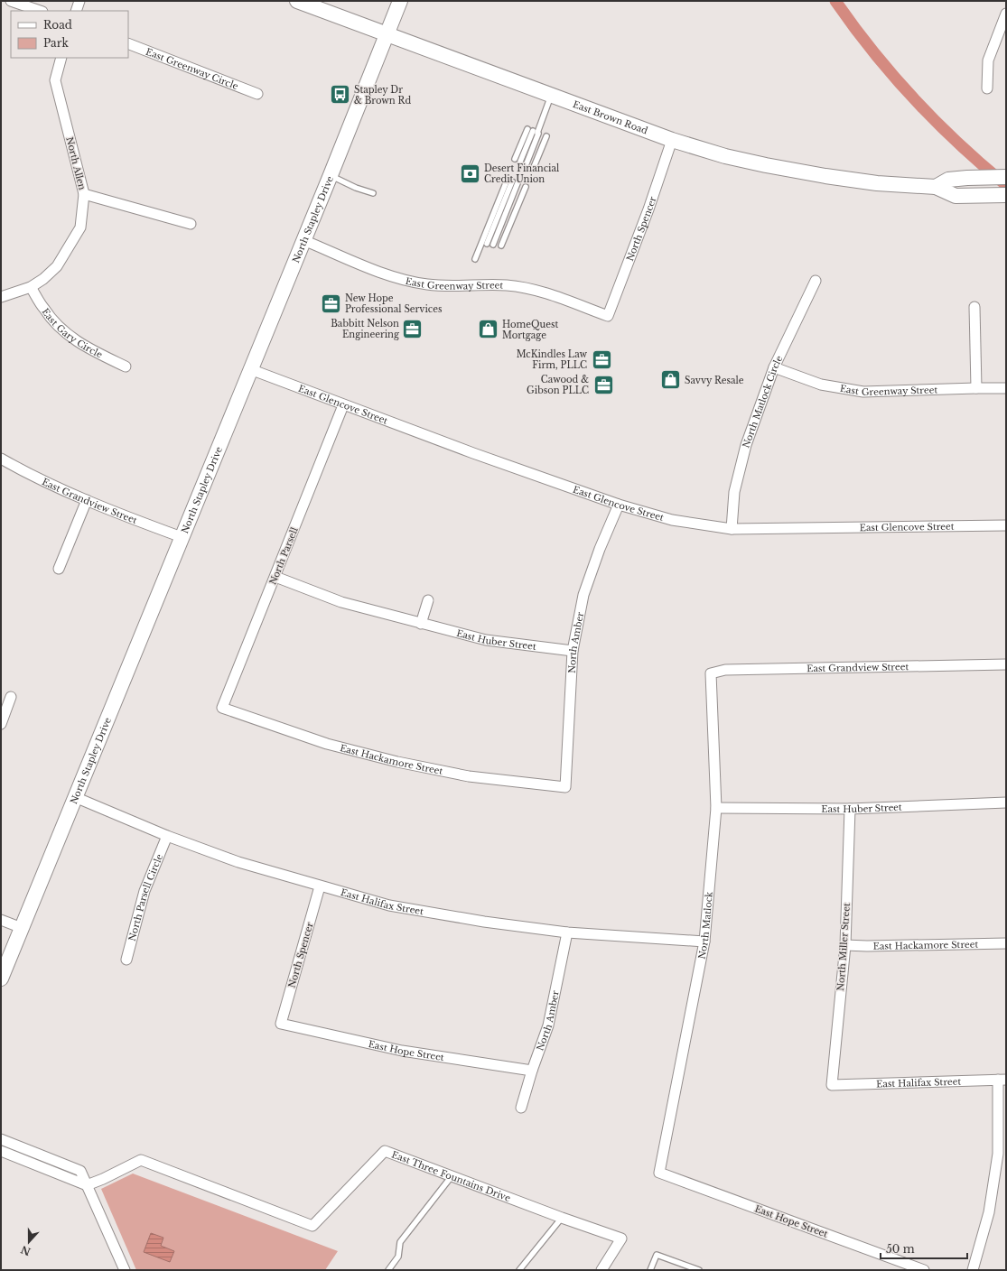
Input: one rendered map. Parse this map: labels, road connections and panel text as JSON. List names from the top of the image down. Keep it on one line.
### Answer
{"streets":{"main road":["East Brown Road","North Stapley Drive"],"street":["East Greenway Circle","North Allen","North Spencer","East Greenway Street","East Gary Circle","North Matlock Circle","East Glencove Street","East Grandview Street","North Parsell","East Huber Street","North Amber","East Hackamore Street","North Parsell Circle","East Halifax Street","North Matlock","North Miller Street","East Hope Street","East Three Fountains Drive"]},"crossings":[["East Brown Road","North Stapley Drive"],["East Brown Road","North Spencer"],["North Allen","East Gary Circle"],["North Stapley Drive","East Greenway Street"],["North Stapley Drive","East Glencove Street"],["North Stapley Drive","East Grandview Street"],["North Stapley Drive","East Halifax Street"],["North Spencer","East Greenway Street"],["North Spencer","East Halifax Street"],["North Spencer","East Hope Street"],["East Greenway Street","North Matlock Circle"],["North Matlock Circle","East Glencove Street"],["East Glencove Street","North Parsell"],["East Glencove Street","North Amber"],["East Grandview Street","North Matlock"],["North Parsell","East Huber Street"],["North Parsell","East Hackamore Street"],["East Huber Street","North Amber"],["East Huber Street","North Matlock"],["East Huber Street","North Miller Street"],["North Amber","East Hackamore Street"],["North Amber","East Halifax Street"],["North Amber","East Hope Street"],["East Hackamore Street","North Miller Street"],["North Parsell Circle","East Halifax Street"],["East Halifax Street","North Matlock"],["East Halifax Street","North Miller Street"],["North Matlock","East Hope Street"]],"places":{"bus stop":["Stapley Dr & Brown Rd"],"bank":["Desert Financial Credit Union"],"office":["New Hope Professional Services","Babbitt Nelson Engineering","McKindles Law Firm, PLLC","Cawood & Gibson PLLC"],"shop":["HomeQuest Mortgage","Savvy Resale"]},"legend":["Road","Park"],"scale_bar":"50 m","north":"bottom"}
